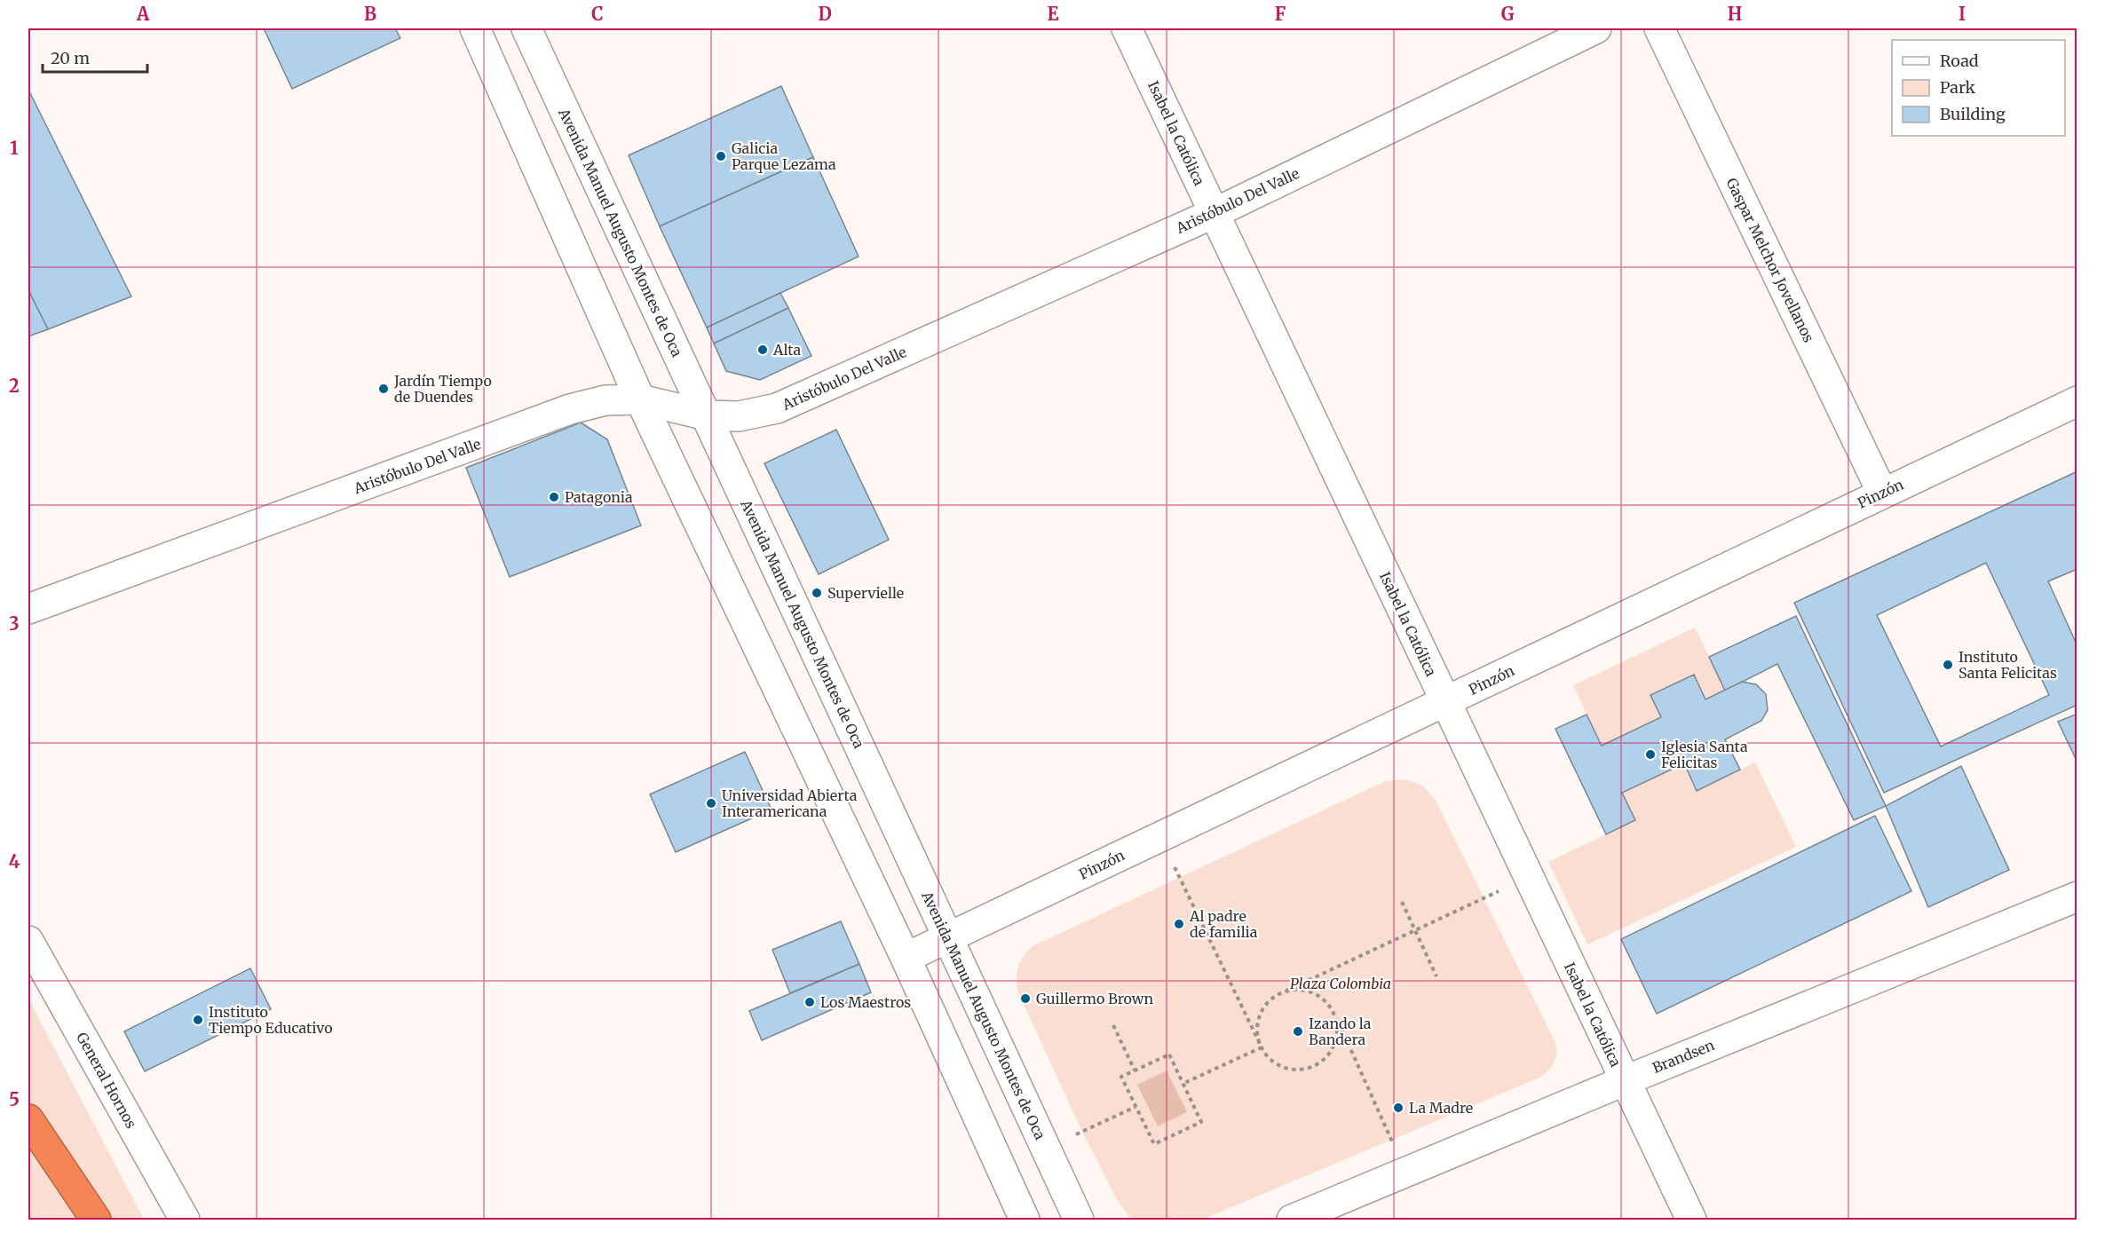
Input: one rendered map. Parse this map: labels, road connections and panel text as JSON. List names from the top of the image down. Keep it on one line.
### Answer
{"streets":{"street":["Isabel la Católica","Aristóbulo Del Valle","Avenida Manuel Augusto Montes de Oca","Gaspar Melchor Jovellanos","Pinzón","Brandsen","General Hornos"]},"crossings":[["Isabel la Católica","Aristóbulo Del Valle"],["Isabel la Católica","Pinzón"],["Isabel la Católica","Brandsen"],["Aristóbulo Del Valle","Avenida Manuel Augusto Montes de Oca"],["Avenida Manuel Augusto Montes de Oca","Pinzón"],["Gaspar Melchor Jovellanos","Pinzón"]],"parks":["Plaza Colombia"],"places":["Galicia Parque Lezama","Alta","Jardín Tiempo de Duendes","Patagonia","Supervielle","Instituto Santa Felicitas","Iglesia Santa Felicitas","Universidad Abierta Interamericana","Al padre de familia","Guillermo Brown","Los Maestros","Instituto Tiempo Educativo","Izando la Bandera","La Madre"],"legend":["Road","Park","Building"],"scale_bar":"20 m","grid":{"columns":["A","B","C","D","E","F","G","H","I"],"rows":["1","2","3","4","5"]}}
